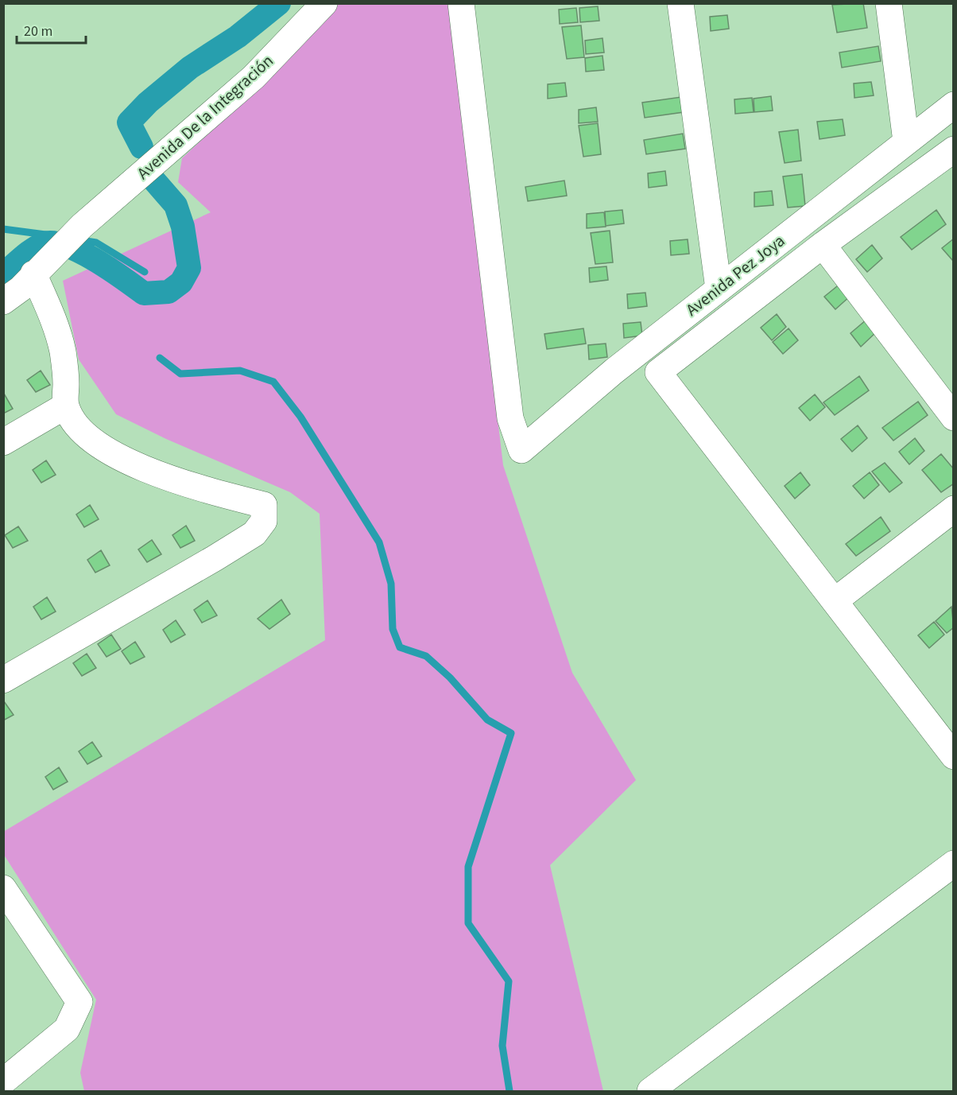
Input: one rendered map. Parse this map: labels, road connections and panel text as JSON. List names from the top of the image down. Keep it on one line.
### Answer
{"streets":{"street":["Avenida De la Integración","Avenida Pez Joya"]},"scale_bar":"20 m"}
